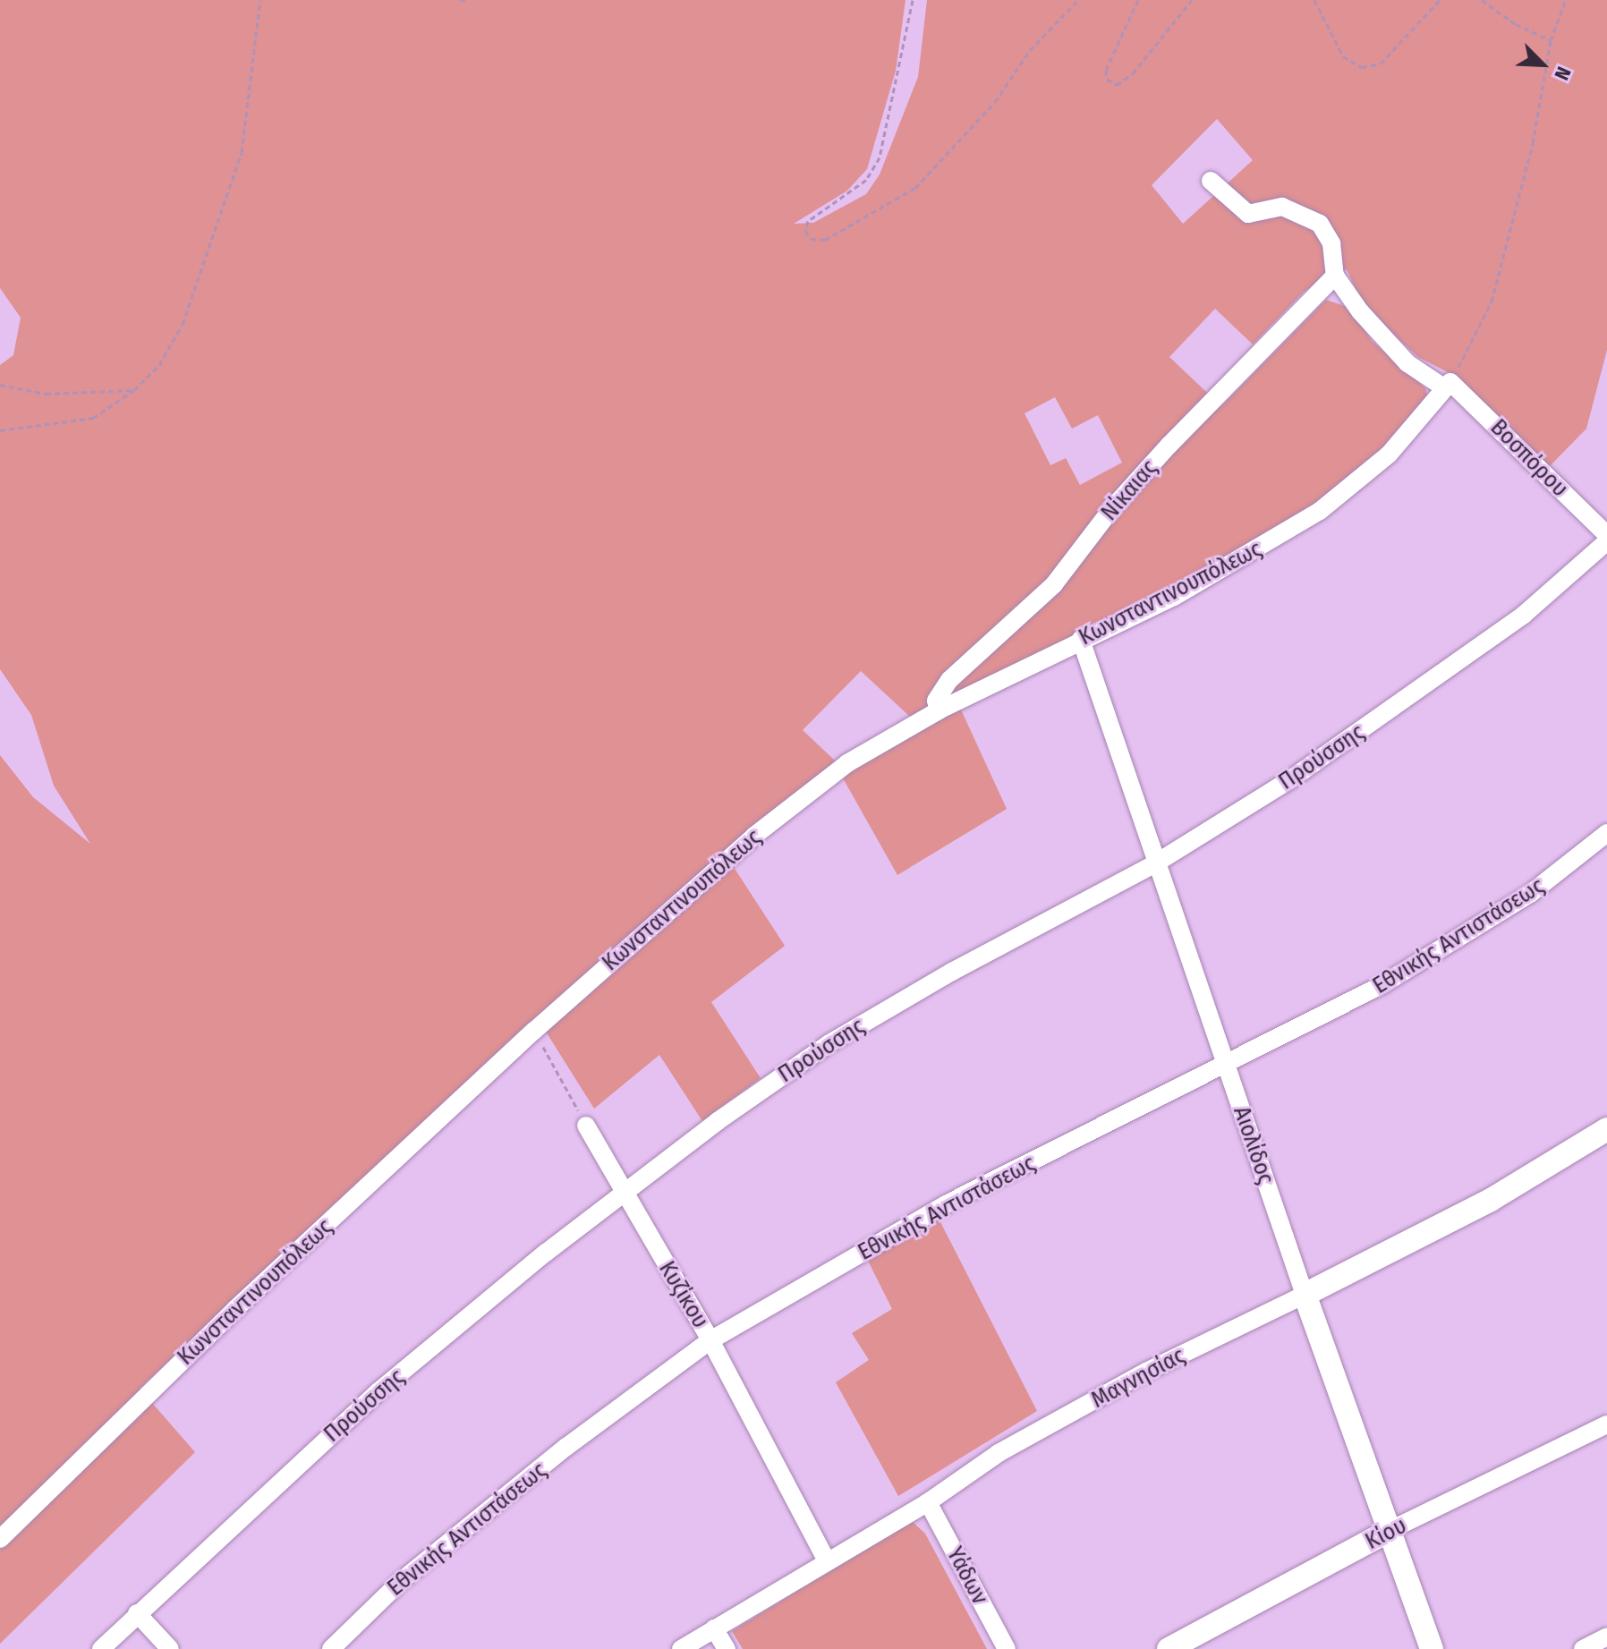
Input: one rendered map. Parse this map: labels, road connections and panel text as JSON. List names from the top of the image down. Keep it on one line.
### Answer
{"streets":{"street":["Βοσπόρου","Νίκαιας","Κωνσταντινουπόλεως","Προύσσης","Εθνικής Αντιστάσεως","Αιολίδος","Κυζίκου","Μαγνησίας","Κίου","Υάδων"]},"crossings":[["Βοσπόρου","Νίκαιας"],["Βοσπόρου","Κωνσταντινουπόλεως"],["Νίκαιας","Κωνσταντινουπόλεως"],["Κωνσταντινουπόλεως","Αιολίδος"],["Προύσσης","Αιολίδος"],["Προύσσης","Κυζίκου"],["Εθνικής Αντιστάσεως","Αιολίδος"],["Εθνικής Αντιστάσεως","Κυζίκου"],["Αιολίδος","Μαγνησίας"],["Αιολίδος","Κίου"],["Κυζίκου","Μαγνησίας"],["Μαγνησίας","Υάδων"]],"north":"bottom right"}
